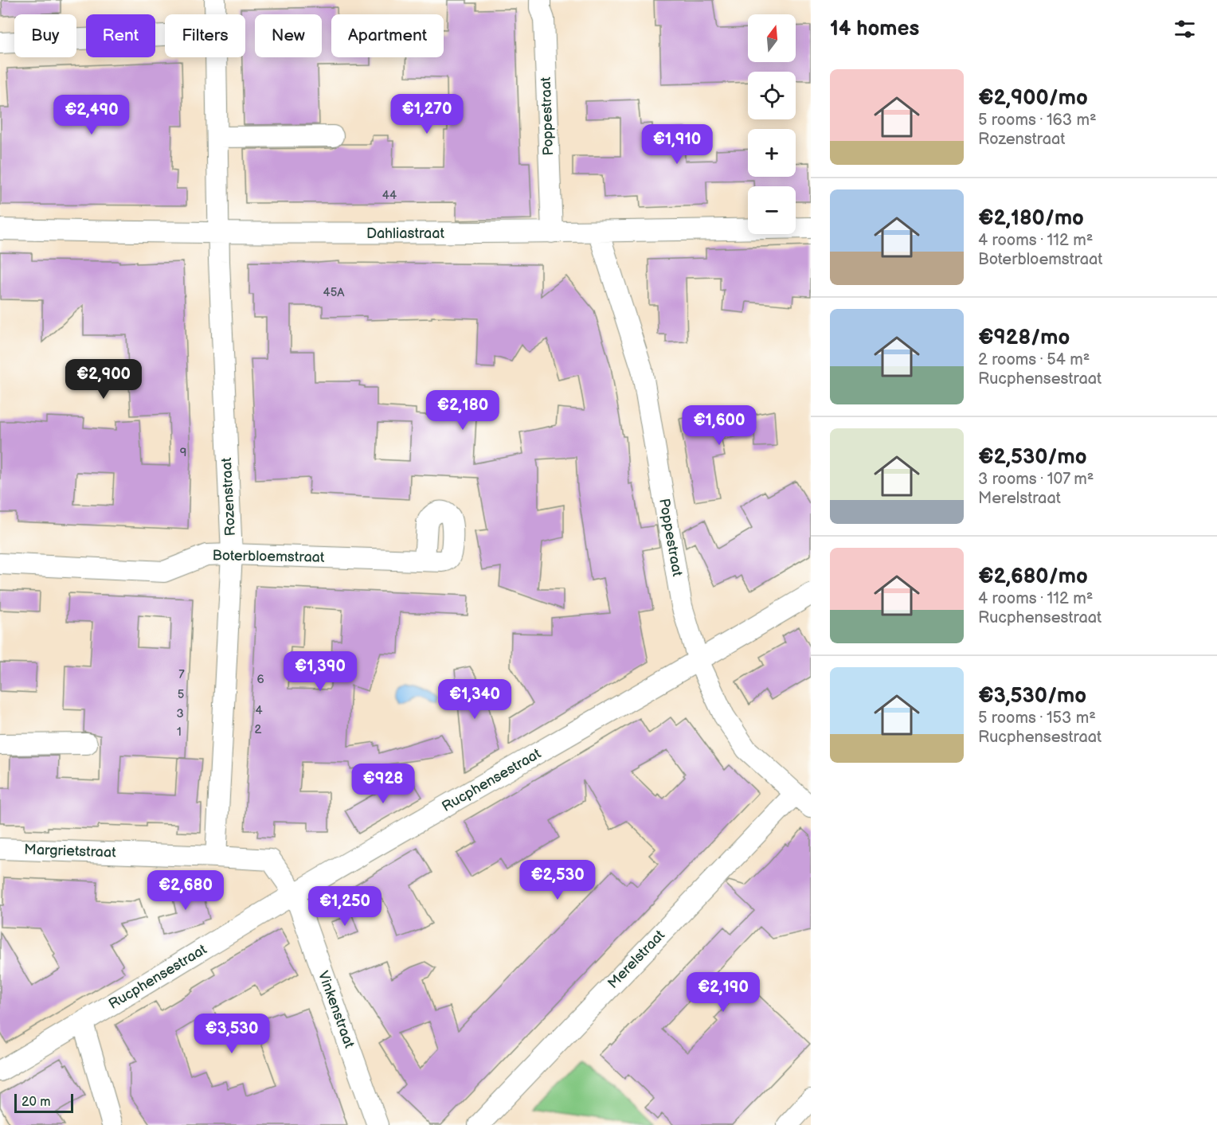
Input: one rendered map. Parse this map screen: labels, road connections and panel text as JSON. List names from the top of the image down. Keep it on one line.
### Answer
{"streets":{"street":["Poppestraat","Dahliastraat","Rozenstraat","Boterbloemstraat","Rucphensestraat","Margrietstraat","Merelstraat","Vinkenstraat"]},"crossings":[["Poppestraat","Dahliastraat"],["Poppestraat","Rucphensestraat"],["Poppestraat","Merelstraat"],["Dahliastraat","Rozenstraat"],["Rozenstraat","Boterbloemstraat"],["Rozenstraat","Margrietstraat"],["Rucphensestraat","Margrietstraat"],["Rucphensestraat","Vinkenstraat"],["Margrietstraat","Vinkenstraat"]],"house_numbers":["44","45A","9","7","6","5","4","3","2","1"],"scale_bar":"20 m","north":"top","page":{"heading":"14 homes","map_buttons":["+","−"],"chip":["Buy","Rent","Filters","New","Apartment"],"list":[{"name":"€2,900/mo","note":"5 rooms · 163 m² · Rozenstraat"},{"name":"€2,180/mo","note":"4 rooms · 112 m² · Boterbloemstraat"},{"name":"€928/mo","note":"2 rooms · 54 m² · Rucphensestraat"},{"name":"€2,530/mo","note":"3 rooms · 107 m² · Merelstraat"},{"name":"€2,680/mo","note":"4 rooms · 112 m² · Rucphensestraat"},{"name":"€3,530/mo","note":"5 rooms · 153 m² · Rucphensestraat"}],"price":["€1,270","€2,490","€1,910","€2,900","€2,180","€1,600","€1,390","€1,340","€928","€2,530","€2,680","€1,250","€2,190","€3,530"],"scale":"20 m"}}
